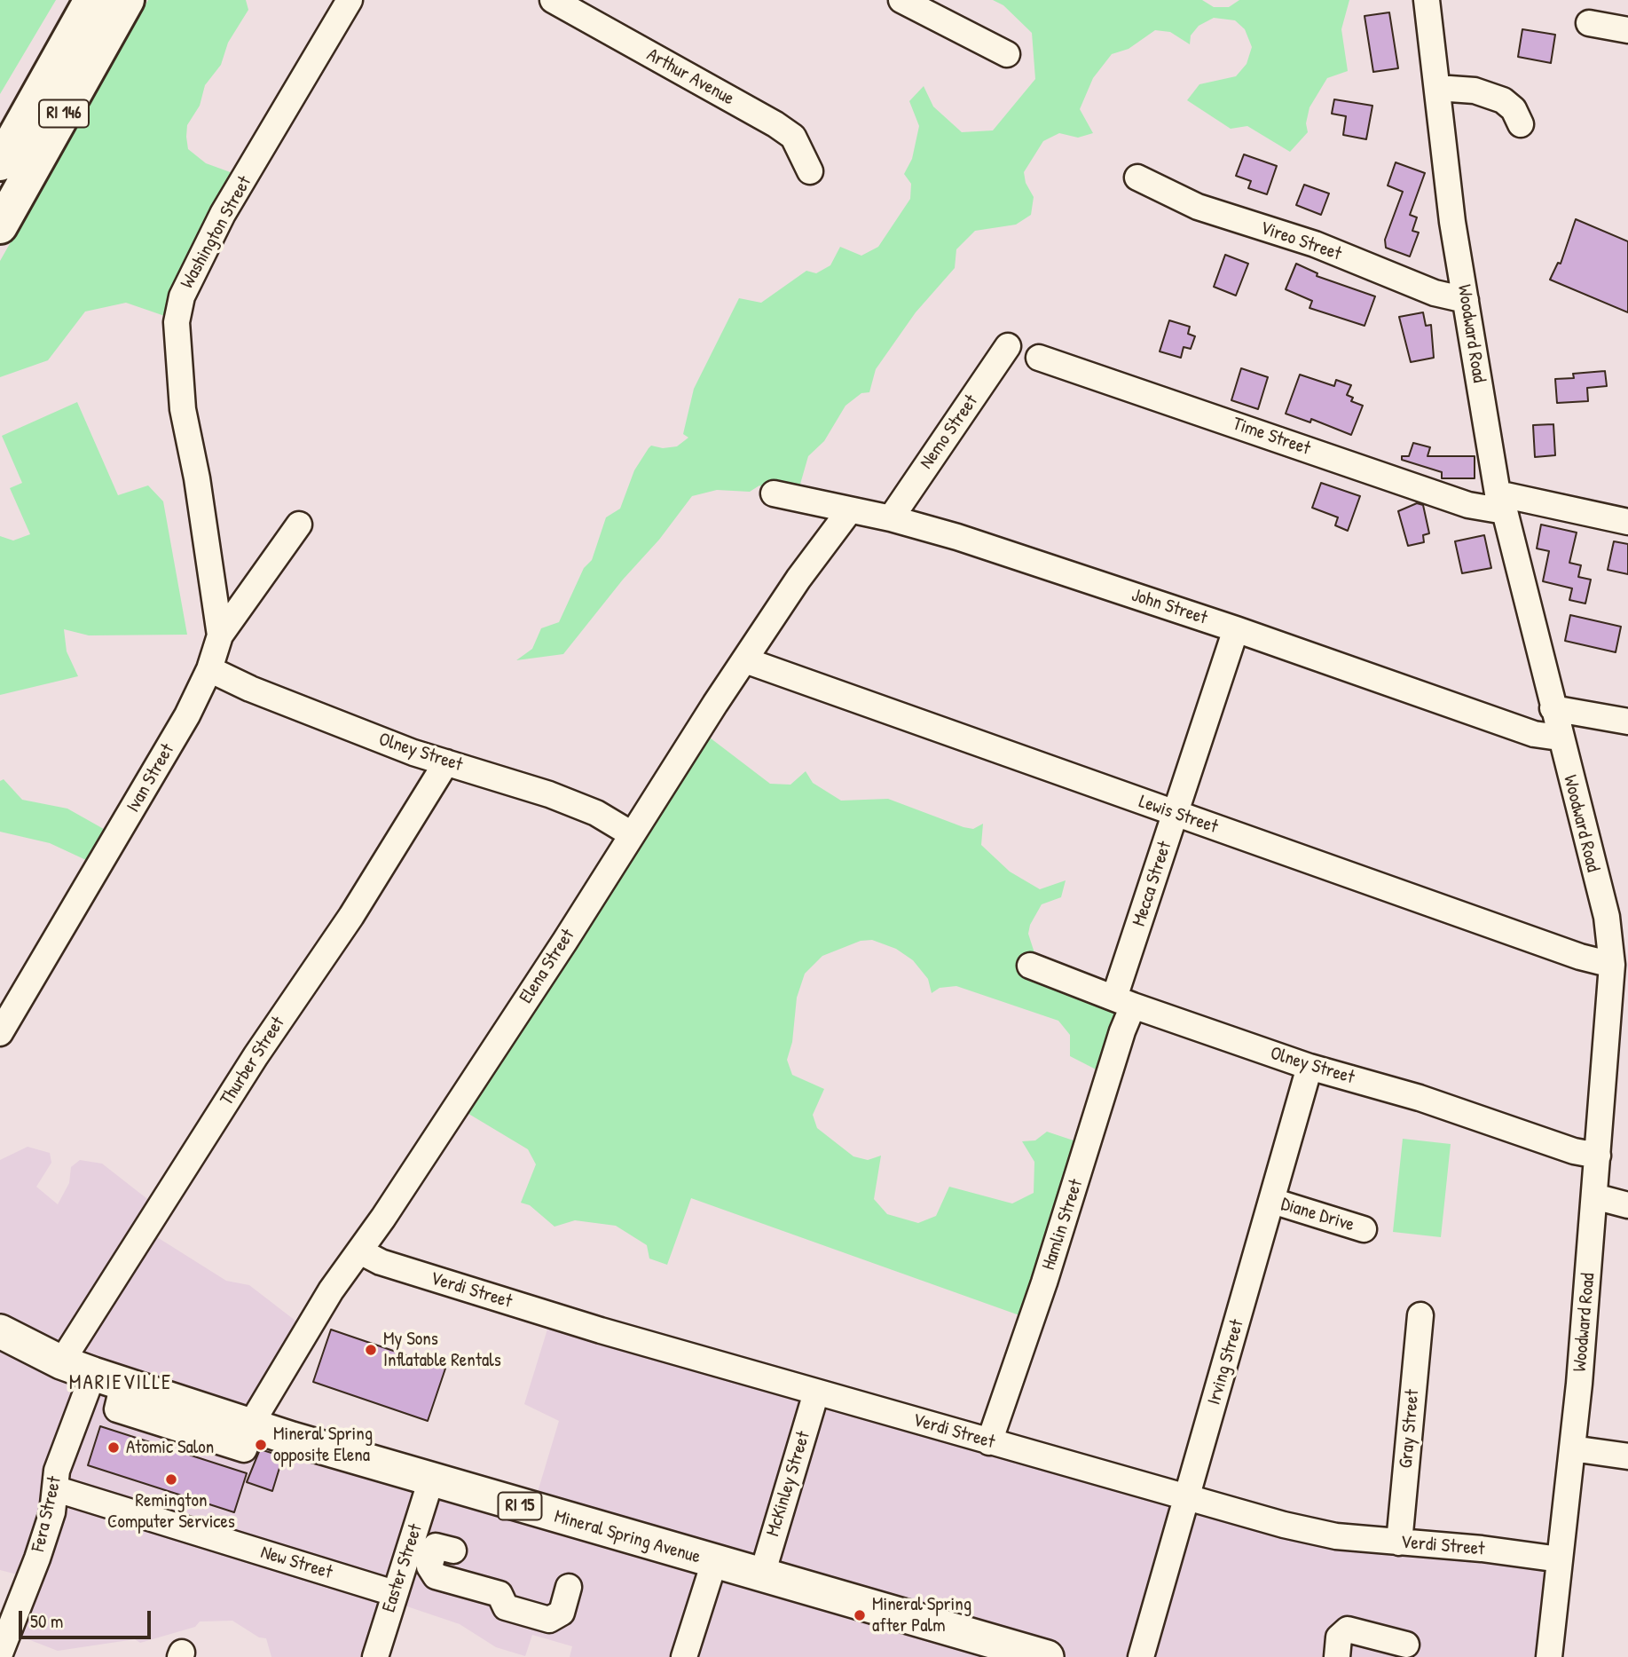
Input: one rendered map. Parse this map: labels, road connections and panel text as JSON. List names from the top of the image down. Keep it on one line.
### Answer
{"streets":{"highway":["RI 146"],"main road":["RI 15","Mineral Spring Avenue"],"street":["Arthur Avenue","Washington Street","Vireo Street","Woodward Road","Nemo Street","Time Street","John Street","Olney Street","Ivan Street","Lewis Street","Mecca Street","Elena Street","Thurber Street","Diane Drive","Hamlin Street","Verdi Street","Irving Street","Gray Street","McKinley Street","Fera Street","New Street","Easter Street"]},"crossings":[["Washington Street","Ivan Street"],["Vireo Street","Woodward Road"],["Woodward Road","Time Street"],["Woodward Road","John Street"],["Woodward Road","Olney Street"],["Woodward Road","Lewis Street"],["Woodward Road","Verdi Street"],["Nemo Street","John Street"],["John Street","Mecca Street"],["John Street","Elena Street"],["Olney Street","Ivan Street"],["Olney Street","Mecca Street"],["Olney Street","Elena Street"],["Olney Street","Thurber Street"],["Olney Street","Hamlin Street"],["Olney Street","Irving Street"],["Lewis Street","Mecca Street"],["Lewis Street","Elena Street"],["Mecca Street","Hamlin Street"],["Elena Street","Verdi Street"],["Elena Street","Mineral Spring Avenue"],["Thurber Street","Mineral Spring Avenue"],["Diane Drive","Irving Street"],["Hamlin Street","Verdi Street"],["Verdi Street","Irving Street"],["Verdi Street","Gray Street"],["Verdi Street","McKinley Street"],["McKinley Street","Mineral Spring Avenue"],["Fera Street","Mineral Spring Avenue"],["Fera Street","New Street"],["Mineral Spring Avenue","Easter Street"],["New Street","Easter Street"]],"districts":["MARIEVILLE"],"places":["My Sons Inflatable Rentals","Mineral Spring opposite Elena","Atomic Salon","Remington Computer Services","Mineral Spring after Palm"],"scale_bar":"50 m"}
